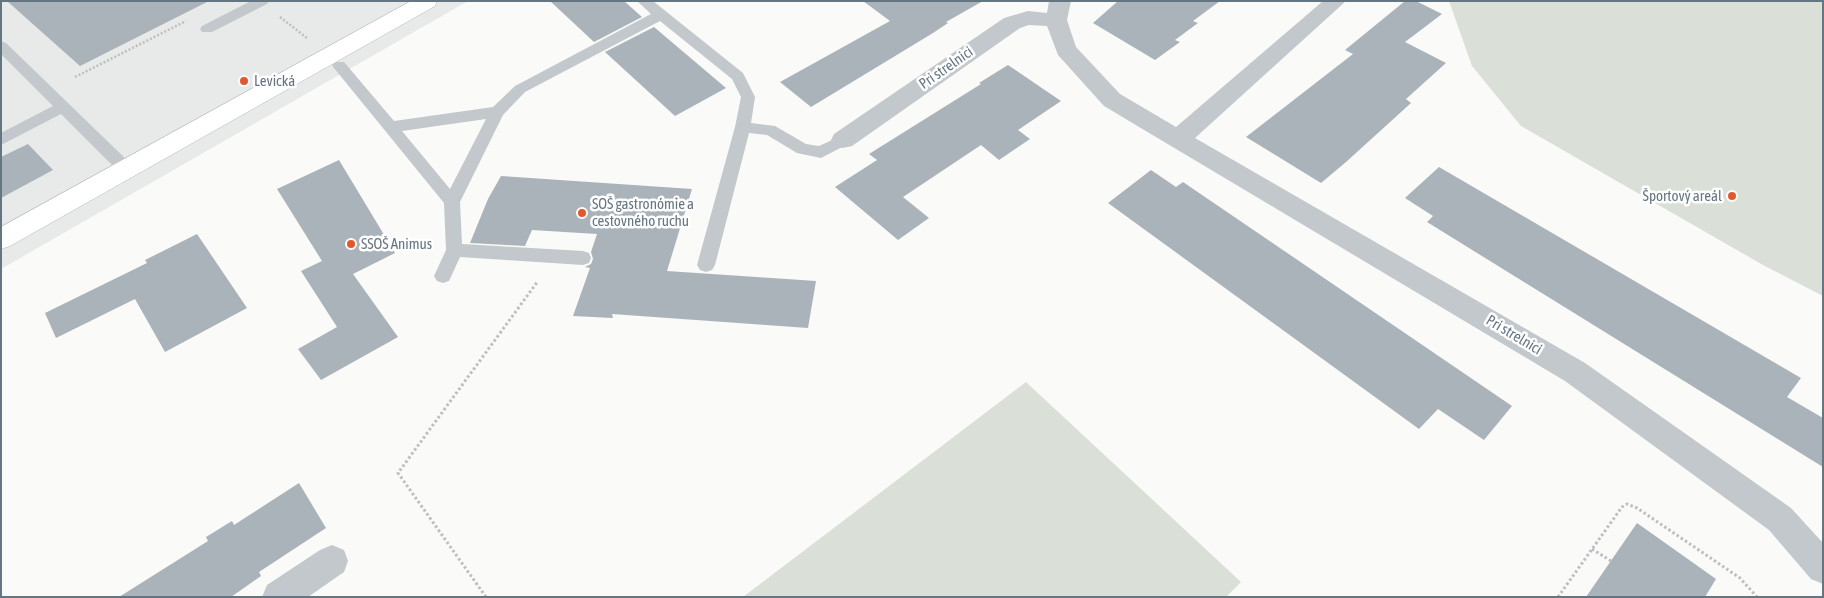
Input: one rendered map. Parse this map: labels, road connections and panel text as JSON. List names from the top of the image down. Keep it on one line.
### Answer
{"streets":{"street":["Pri strelnici"]},"places":["Levická","Športový areál","SOŠ gastronómie a cestovného ruchu","SSOŠ Animus"]}
